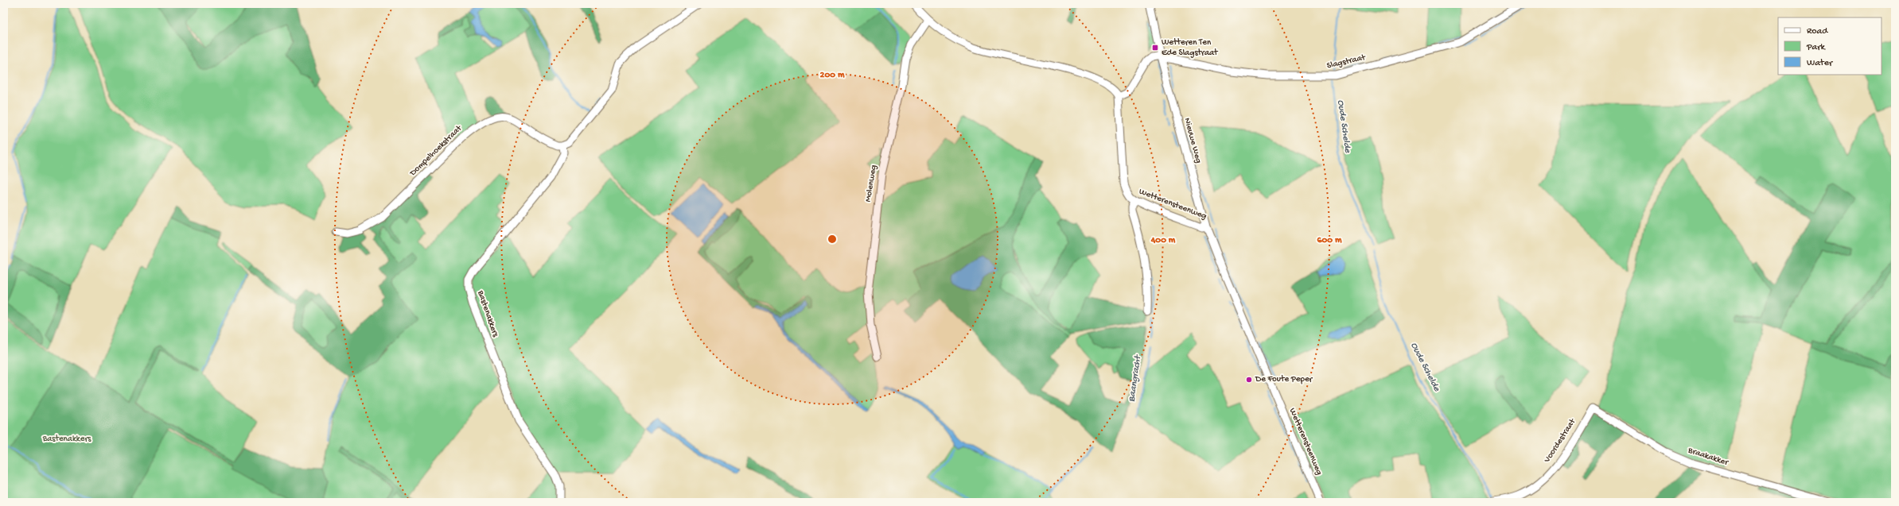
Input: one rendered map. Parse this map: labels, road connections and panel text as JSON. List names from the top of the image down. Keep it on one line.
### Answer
{"streets":{"street":["Slagstraat","Nieuwe Weg","Dompelhoekstraat","Molenweg","Wetterensteenweg","Bastenakkers","Voordestraat","Braakakker"]},"crossings":[["Slagstraat","Nieuwe Weg"],["Nieuwe Weg","Wetterensteenweg"],["Dompelhoekstraat","Bastenakkers"],["Voordestraat","Braakakker"]],"water":["Oude Schelde","Baangracht"],"parks":["Bastenakkers"],"places":{"transit":["Wetteren Ten Ede Slagstraat"],"other":["De Foute Peper"]},"legend":["Road","Park","Water"],"rings":["200 m","400 m","600 m"]}
